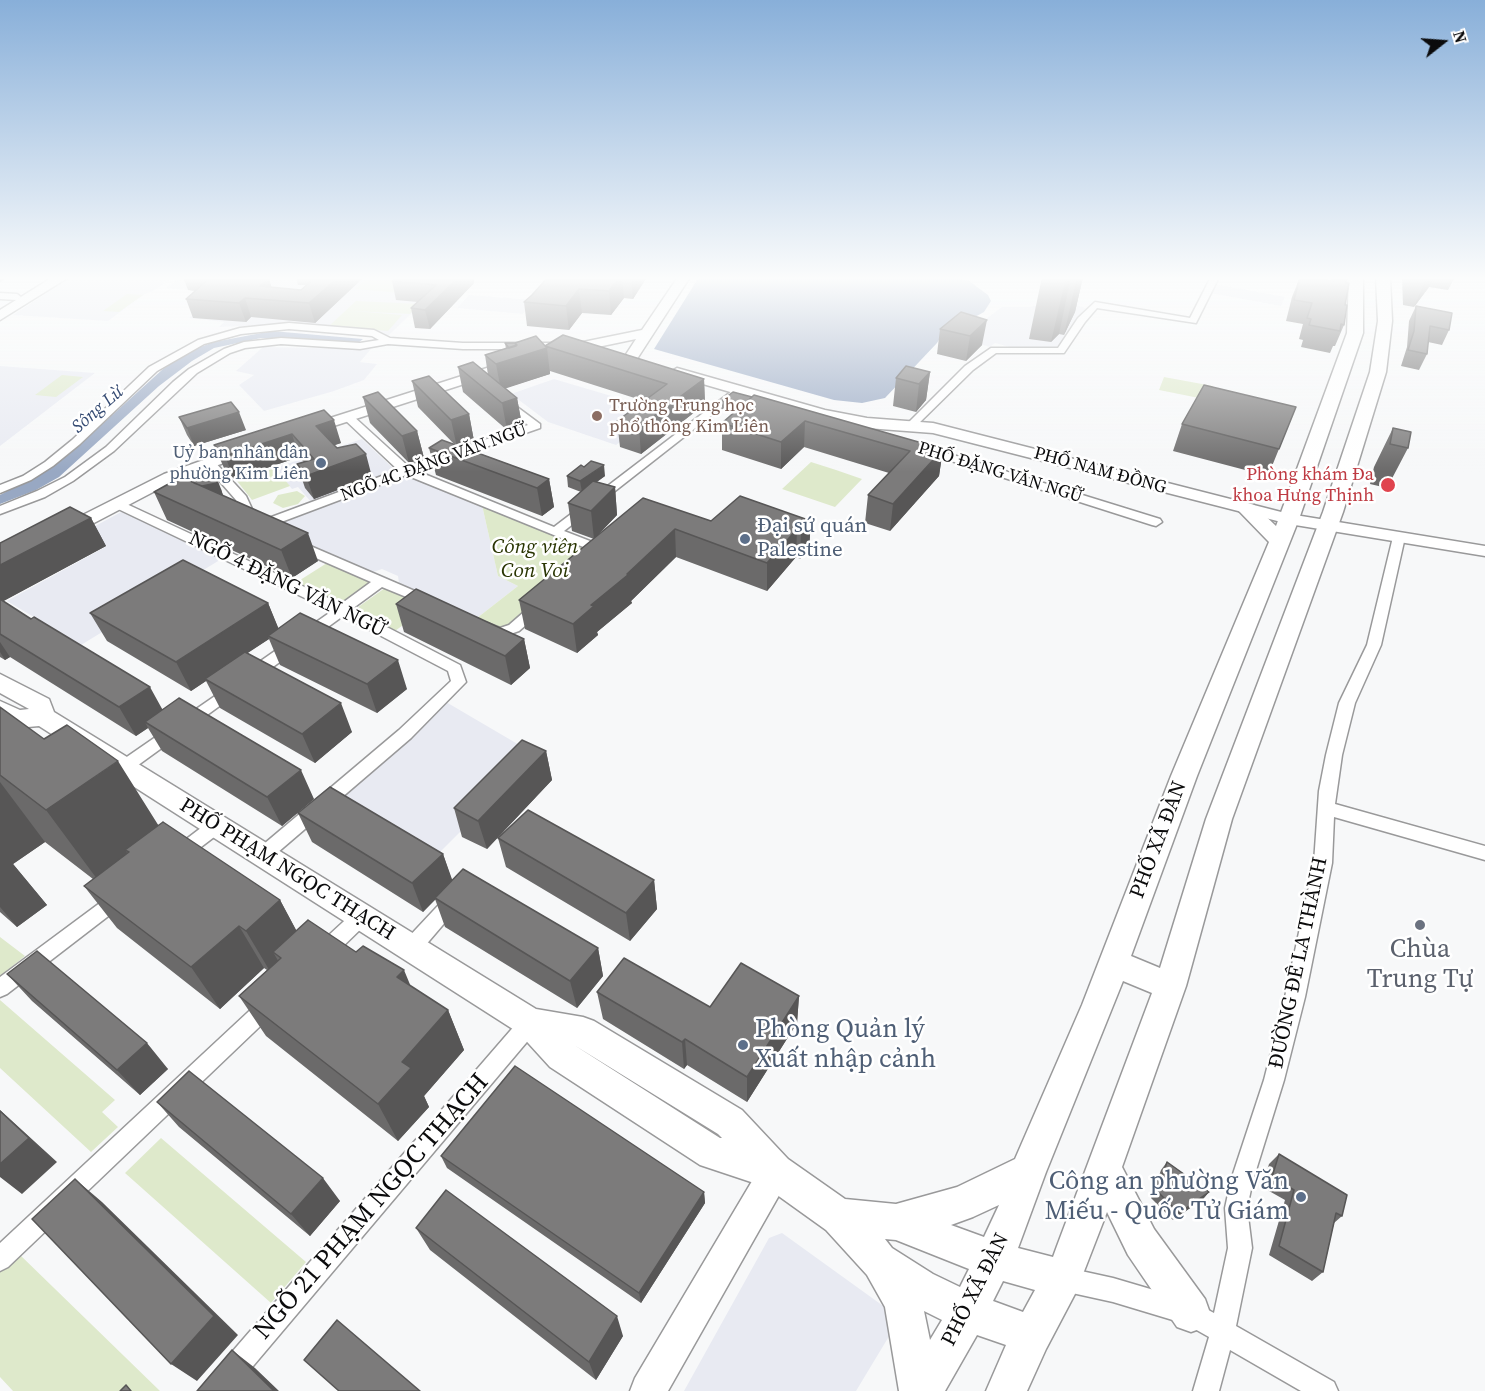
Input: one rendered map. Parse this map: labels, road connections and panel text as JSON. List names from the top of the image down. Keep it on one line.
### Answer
{"streets":{"main road":["PHỐ XÃ ĐÀN","PHỐ PHẠM NGỌC THẠCH"],"street":["NGÕ 4C ĐẶNG VĂN NGỮ","PHỐ NAM ĐỒNG","PHỐ ĐẶNG VĂN NGỮ","NGÕ 4 ĐẶNG VĂN NGỮ","ĐƯỜNG ĐÊ LA THÀNH","NGÕ 21 PHẠM NGỌC THẠCH"]},"crossings":[["NGÕ 4C ĐẶNG VĂN NGỮ","PHỐ ĐẶNG VĂN NGỮ"],["PHỐ NAM ĐỒNG","PHỐ ĐẶNG VĂN NGỮ"],["NGÕ 4 ĐẶNG VĂN NGỮ","PHỐ PHẠM NGỌC THẠCH"],["PHỐ XÃ ĐÀN","PHỐ PHẠM NGỌC THẠCH"],["PHỐ PHẠM NGỌC THẠCH","NGÕ 21 PHẠM NGỌC THẠCH"]],"water":["Sông Lừ"],"parks":["Công viên Con Voi"],"places":["Trường Trung học phổ thông Kim Liên","Uỷ ban nhân dân phường Kim Liên","Phòng khám Đa khoa Hưng Thịnh","Đại sứ quán Palestine","Chùa Trung Tự","Phòng Quản lý Xuất nhập cảnh","Công an phường Văn Miếu - Quốc Tử Giám"],"north":"right"}
